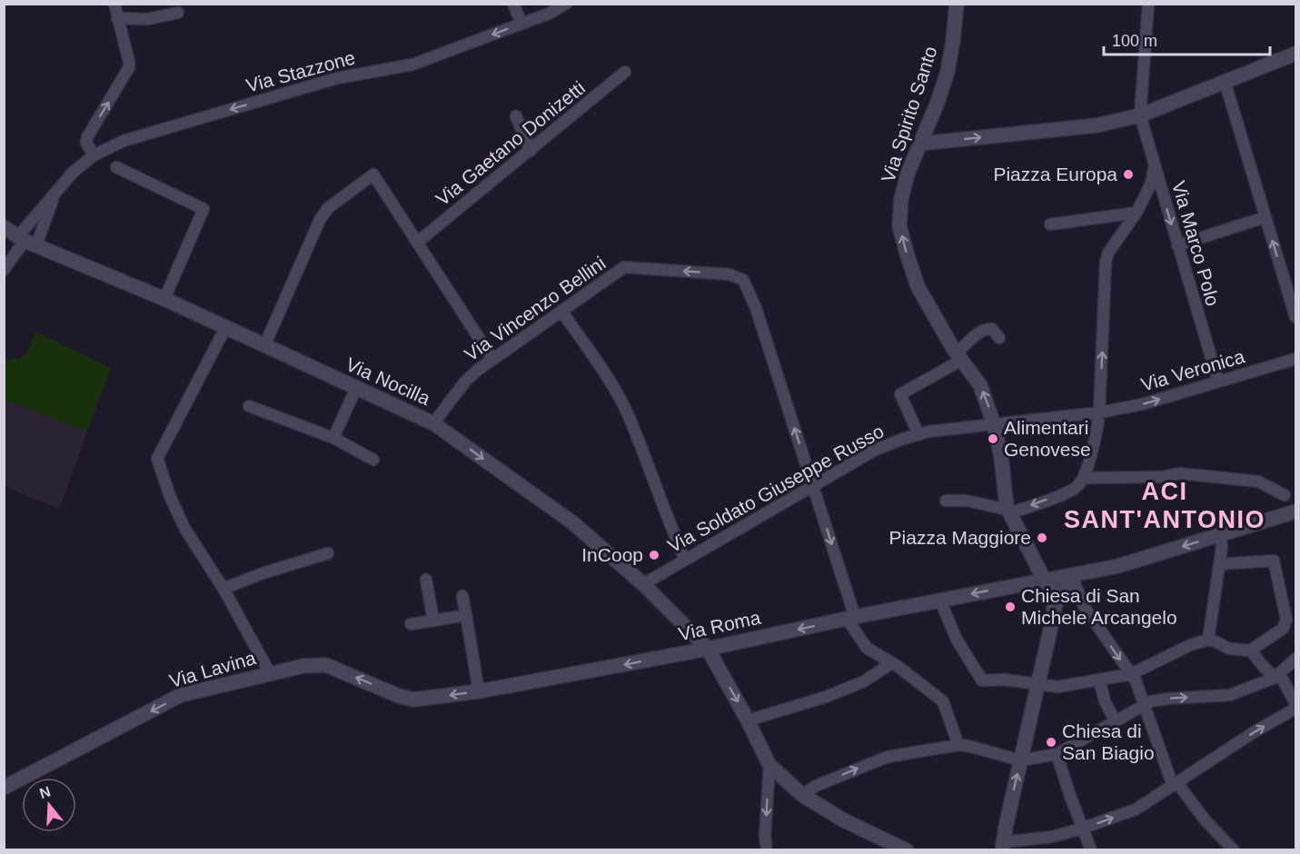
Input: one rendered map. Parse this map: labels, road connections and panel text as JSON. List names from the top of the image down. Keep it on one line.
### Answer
{"streets":{"street":["Via Stazzone","Via Spirito Santo","Via Gaetano Donizetti","Via Marco Polo","Via Vincenzo Bellini","Via Veronica","Via Nocilla","Via Soldato Giuseppe Russo","Via Roma","Via Lavina"]},"crossings":[["Via Stazzone","Via Nocilla"],["Via Spirito Santo","Via Veronica"],["Via Spirito Santo","Via Soldato Giuseppe Russo"],["Via Marco Polo","Via Veronica"],["Via Vincenzo Bellini","Via Nocilla"],["Via Vincenzo Bellini","Via Soldato Giuseppe Russo"],["Via Veronica","Via Soldato Giuseppe Russo"],["Via Nocilla","Via Soldato Giuseppe Russo"],["Via Nocilla","Via Roma"],["Via Roma","Via Lavina"]],"one_way":["Via Stazzone","Via Spirito Santo","Via Lavina"],"districts":["ACI SANT'ANTONIO"],"places":["Piazza Europa","Alimentari Genovese","Piazza Maggiore","InCoop","Chiesa di San Michele Arcangelo","Chiesa di San Biagio"],"scale_bar":"100 m","north":"top"}
